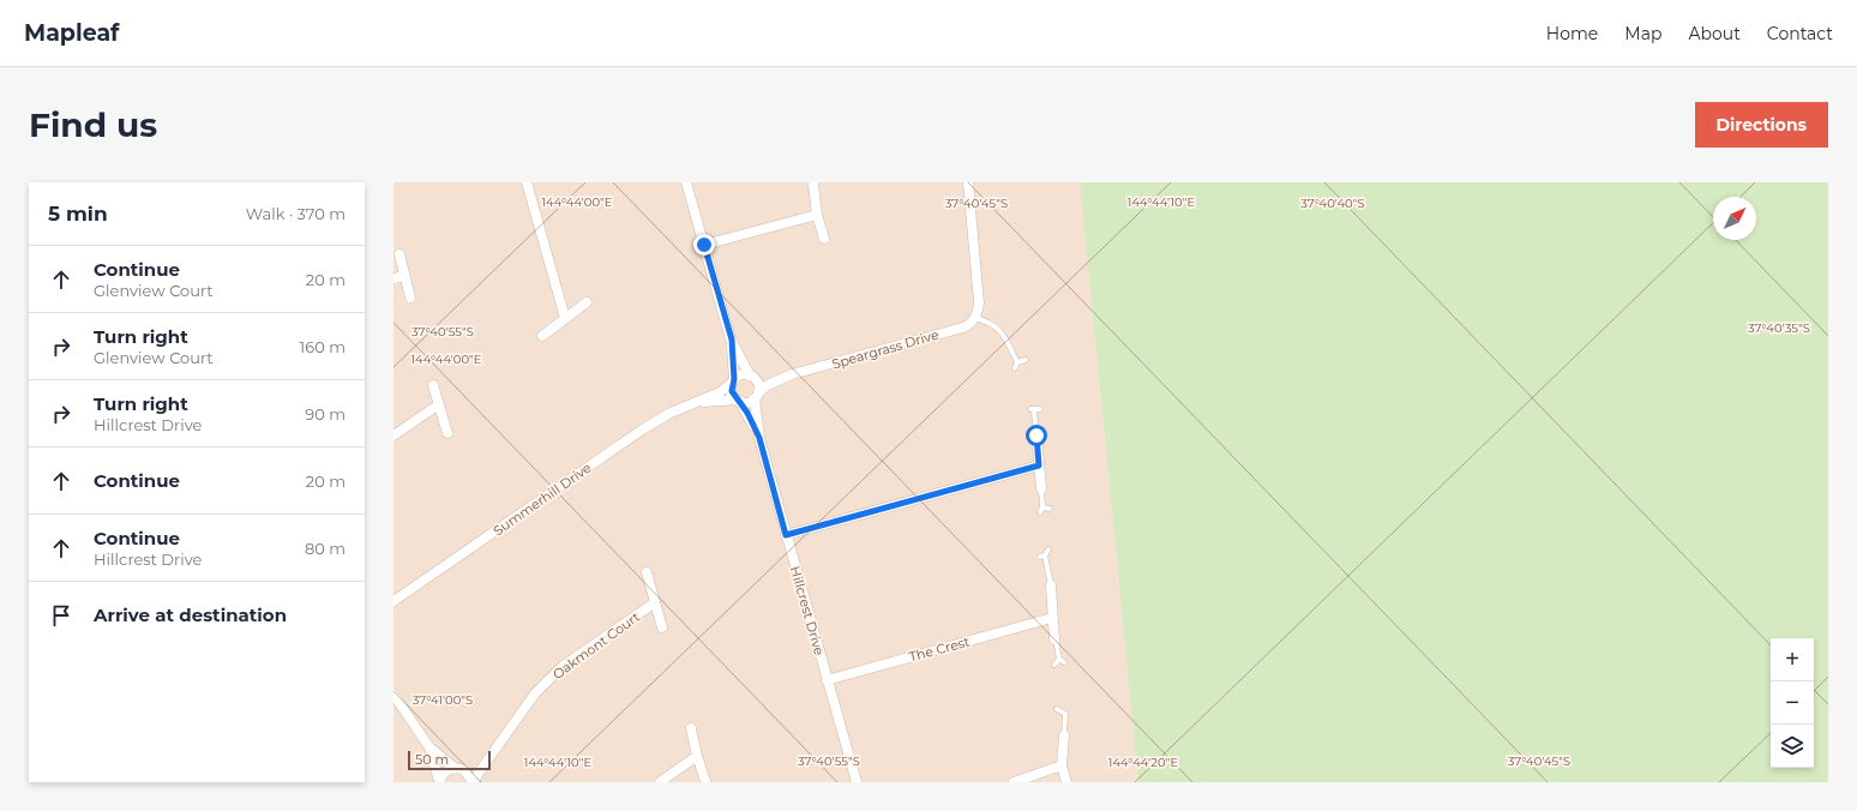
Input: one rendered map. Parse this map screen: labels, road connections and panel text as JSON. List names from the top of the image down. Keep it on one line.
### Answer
{"streets":{"street":["Speargrass Drive","Summerhill Drive","Hillcrest Drive","Oakmont Court","The Crest"]},"crossings":[["Speargrass Drive","Summerhill Drive"],["Speargrass Drive","Hillcrest Drive"],["Summerhill Drive","Hillcrest Drive"],["Hillcrest Drive","The Crest"]],"scale_bar":"50 m","north":"top right","page":{"header":"Mapleaf","nav":["Home","Map","About","Contact"],"buttons":"Directions","title":"Find us","heading":["5 min","Walk · 370 m"],"list":[["Continue","Glenview Court","20 m"],["Turn right","Glenview Court","160 m"],["Turn right","Hillcrest Drive","90 m"],["Continue","20 m"],["Continue","Hillcrest Drive","80 m"],"Arrive at destination"],"map_buttons":["+","−"],"scale":"50 m"},"coordinates":["144°44'00\"E","144°44'10\"E","37°40'45\"S","37°40'40\"S","37°40'35\"S","37°40'55\"S","37°41'00\"S","144°44'20\"E"]}
